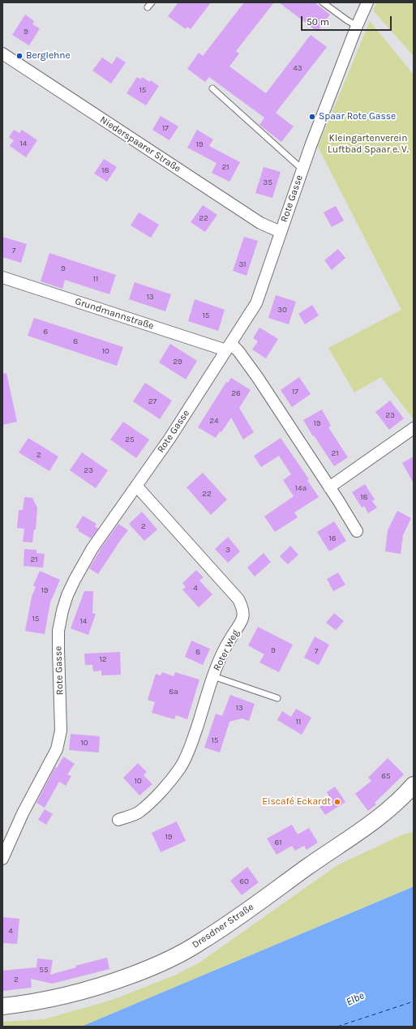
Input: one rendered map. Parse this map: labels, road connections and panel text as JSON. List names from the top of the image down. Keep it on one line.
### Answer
{"streets":{"main road":["Dresdner Straße"],"street":["Niederspaarer Straße","Rote Gasse","Grundmannstraße","Roter Weg"]},"crossings":[["Niederspaarer Straße","Rote Gasse"],["Rote Gasse","Grundmannstraße"],["Rote Gasse","Roter Weg"]],"water":["Elbe"],"parks":["Kleingartenverein Luftbad Spaar e. V."],"places":["Berglehne","Spaar Rote Gasse","Eiscafé Eckardt"],"house_numbers":["9","43","15","17","14","19","21","18","35","22","7","31","9","11","13","30","15","6","8","10","29","17","26","27","23","24","19","25","21","2","23","14a","22","18","2","16","3","21","4","19","15","14","9","7","8","12","8a","13","11","15","10","65","10","19","61","60","4","55","2"],"scale_bar":"50 m"}
